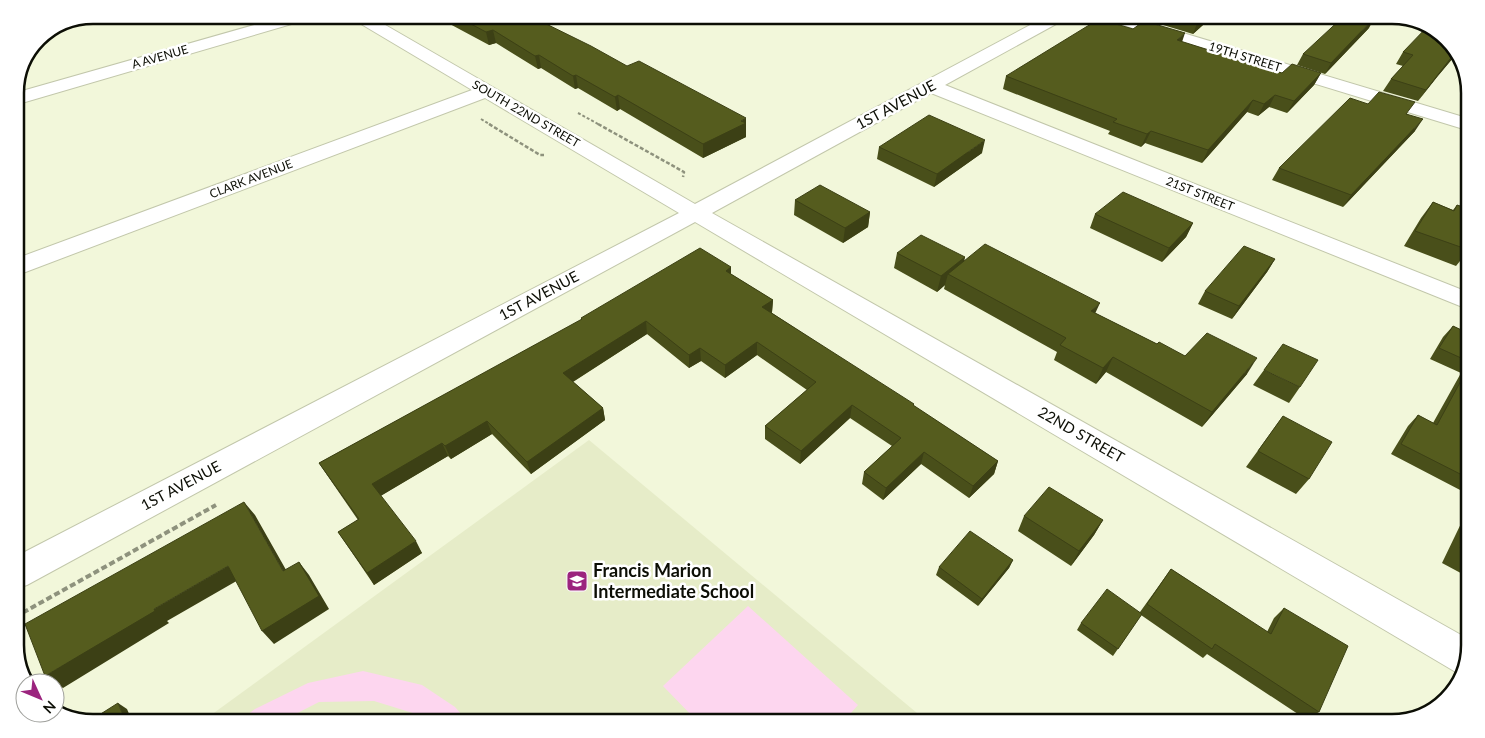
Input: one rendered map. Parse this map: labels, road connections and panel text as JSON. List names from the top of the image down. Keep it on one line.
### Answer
{"streets":{"street":["A AVENUE","19TH STREET","1ST AVENUE","SOUTH 22ND STREET","CLARK AVENUE","21ST STREET","22ND STREET"]},"crossings":[["1ST AVENUE","SOUTH 22ND STREET"],["1ST AVENUE","21ST STREET"],["1ST AVENUE","22ND STREET"],["SOUTH 22ND STREET","CLARK AVENUE"],["SOUTH 22ND STREET","22ND STREET"]],"places":{"school or university":["Francis Marion Intermediate School"]},"north":"bottom right"}
